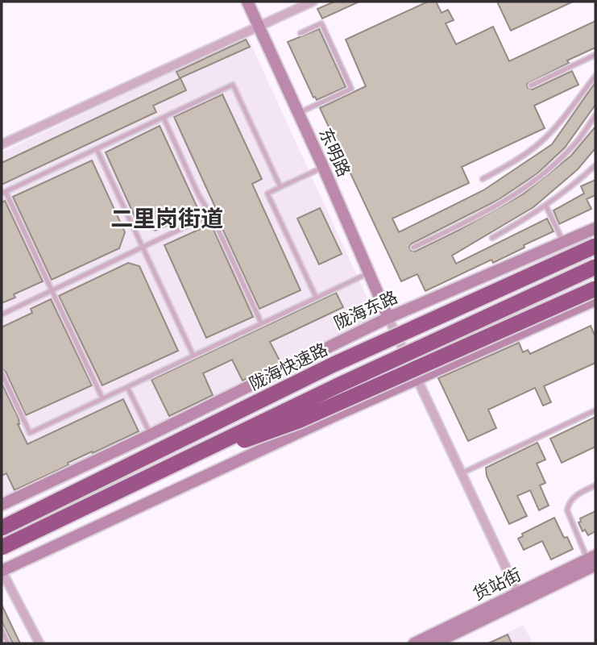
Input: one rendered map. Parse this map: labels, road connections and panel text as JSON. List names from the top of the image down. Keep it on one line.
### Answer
{"streets":{"highway":["陇海快速路"],"street":["东明路","陇海东路","货站街"]},"crossings":[["东明路","陇海东路"]],"districts":["二里岗街道"]}
